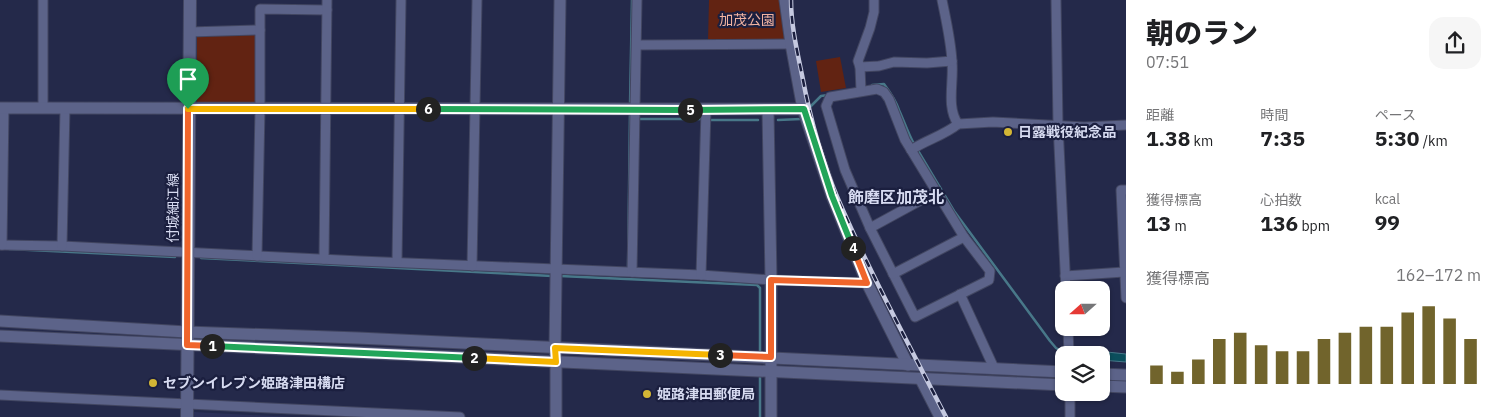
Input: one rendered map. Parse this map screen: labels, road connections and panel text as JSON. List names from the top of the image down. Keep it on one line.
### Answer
{"streets":{"main road":["付城細江線"]},"districts":["飾磨区加茂北"],"parks":["加茂公園"],"places":["日露戦役紀念品","セブンイレブン姫路津田構店","姫路津田郵便局"],"north":"left","page":{"heading":["朝のラン","07:51"],"stats":[["距離","1.38 km"],["時間","7:35"],["ペース","5:30 /km"],["獲得標高","13 m"],["心拍数","136 bpm"],["kcal","99"]],"pins":["6","5","4","1","3","2"],"chart":["獲得標高","162–172 m"]}}
